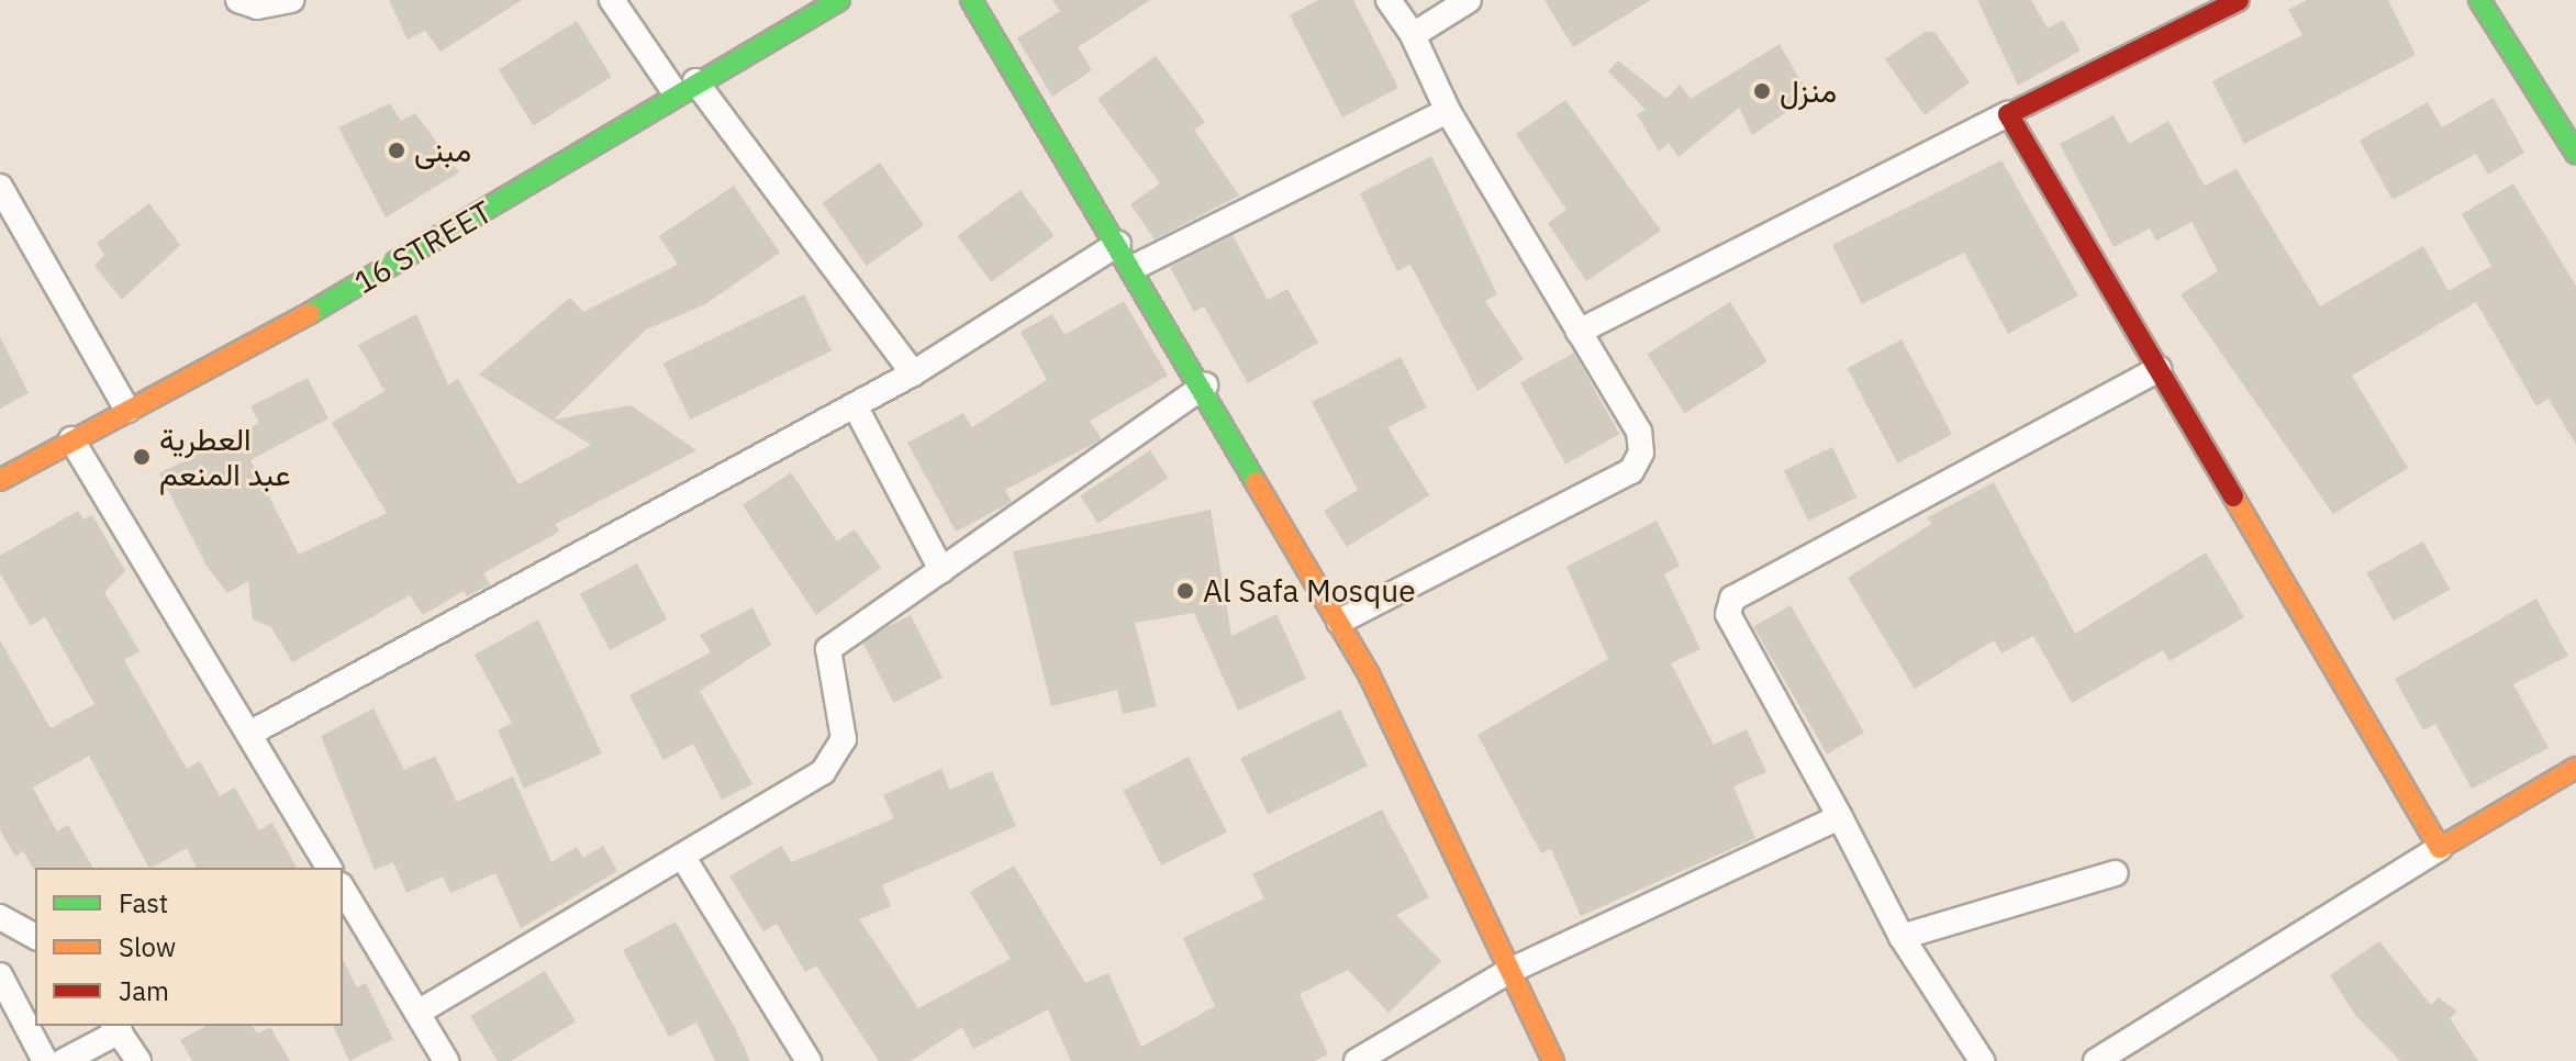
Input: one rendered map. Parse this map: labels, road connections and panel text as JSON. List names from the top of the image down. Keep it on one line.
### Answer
{"streets":{"street":["16 STREET"]},"places":["منزل","مبنى","العطرية عبد المنعم","Al Safa Mosque"],"legend":["Fast","Slow","Jam"]}
